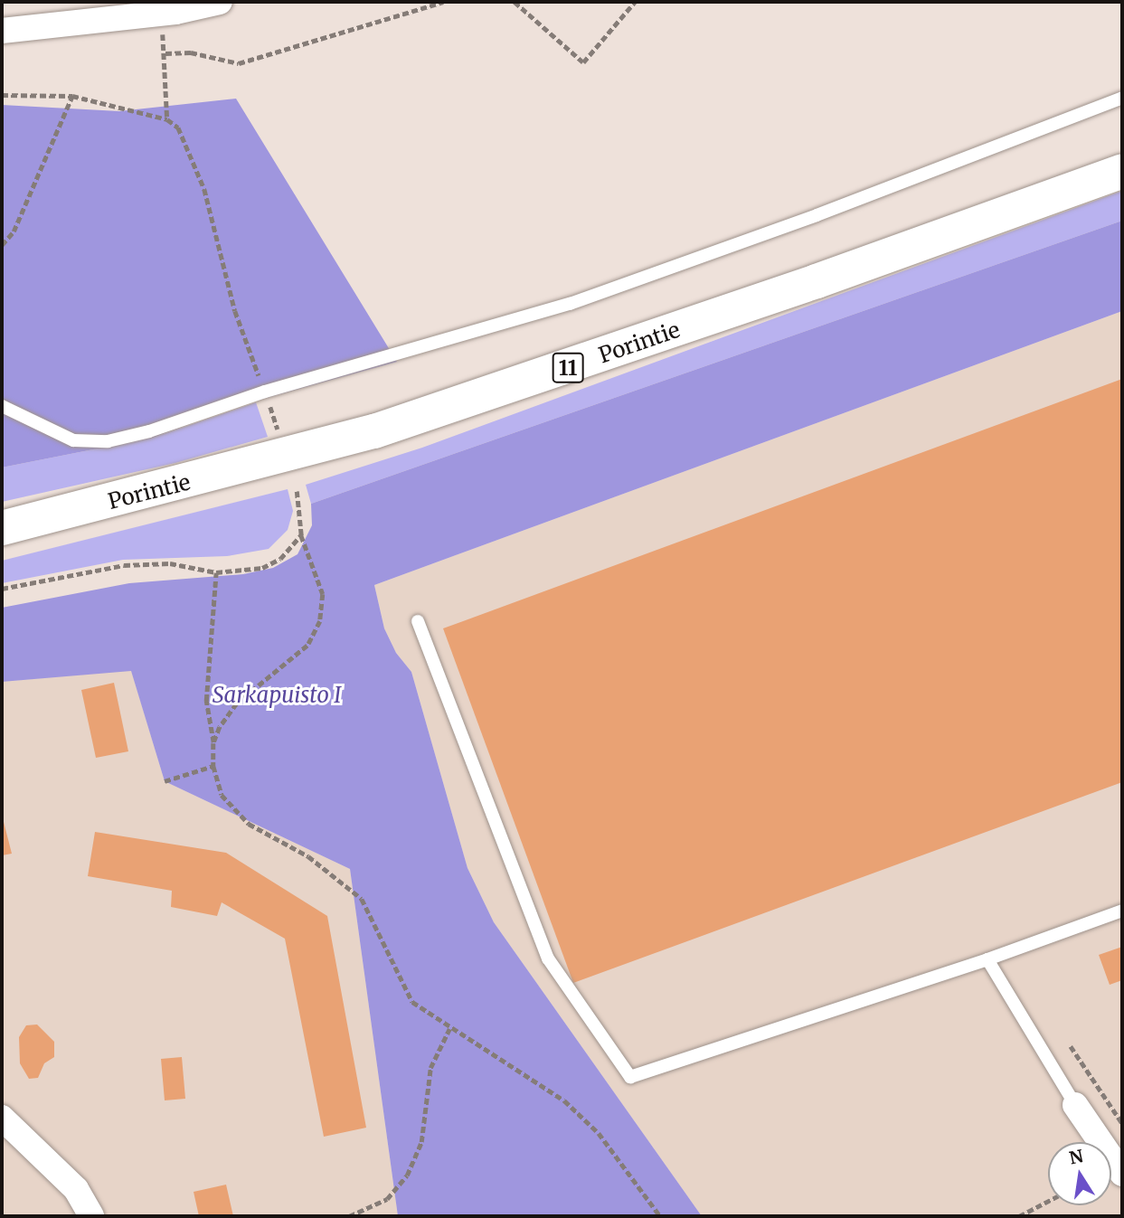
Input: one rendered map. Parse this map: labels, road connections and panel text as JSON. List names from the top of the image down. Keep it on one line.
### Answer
{"streets":{"highway":["Porintie","11"]},"parks":["Sarkapuisto I"],"north":"top"}
